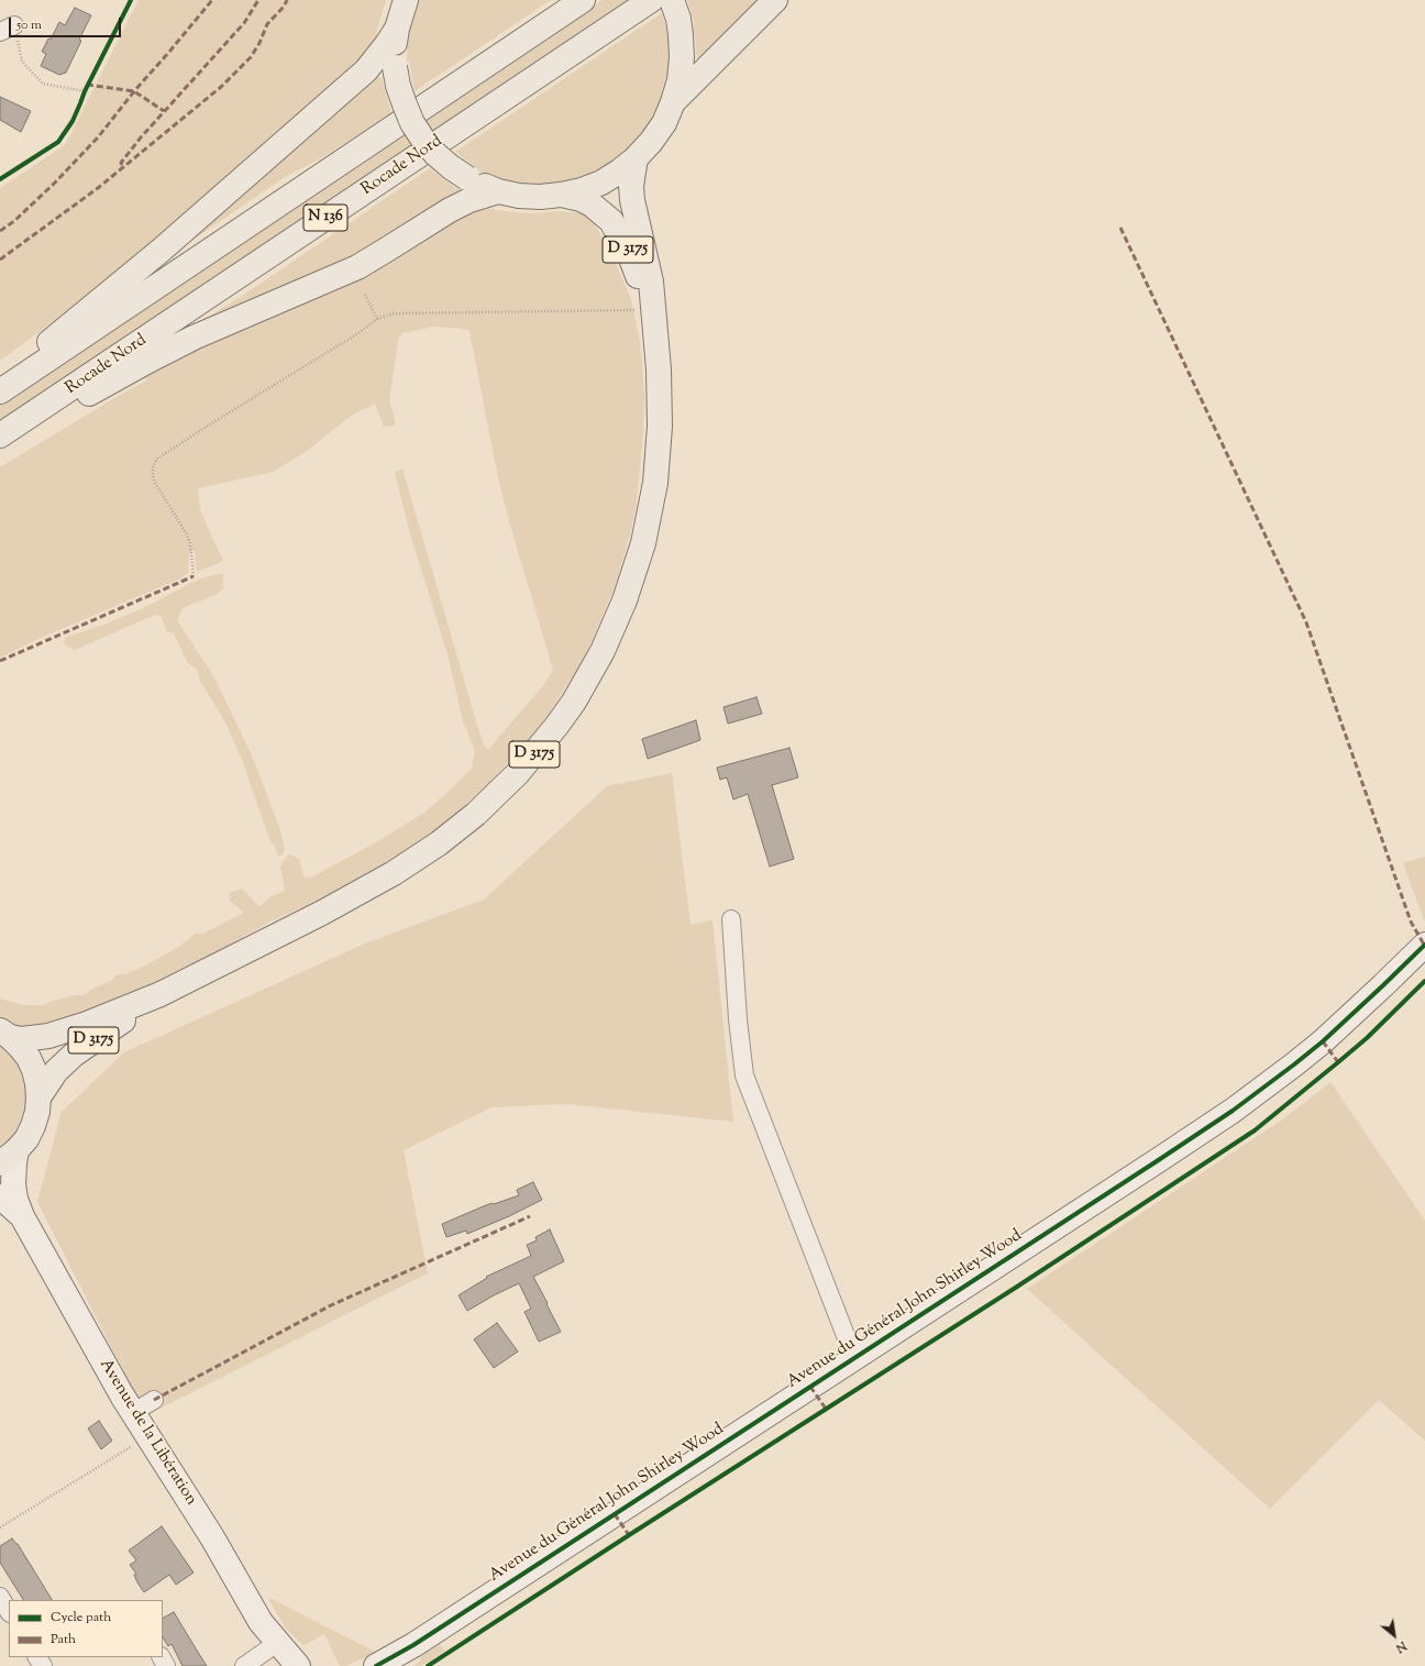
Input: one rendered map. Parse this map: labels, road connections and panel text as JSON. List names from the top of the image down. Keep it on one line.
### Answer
{"streets":{"main road":["Rocade Nord","N 136","D 3175"],"street":["Avenue du Général John Shirley Wood","Avenue de la Libération"]},"legend":["Cycle path","Path"],"scale_bar":"50 m","north":"bottom right"}
